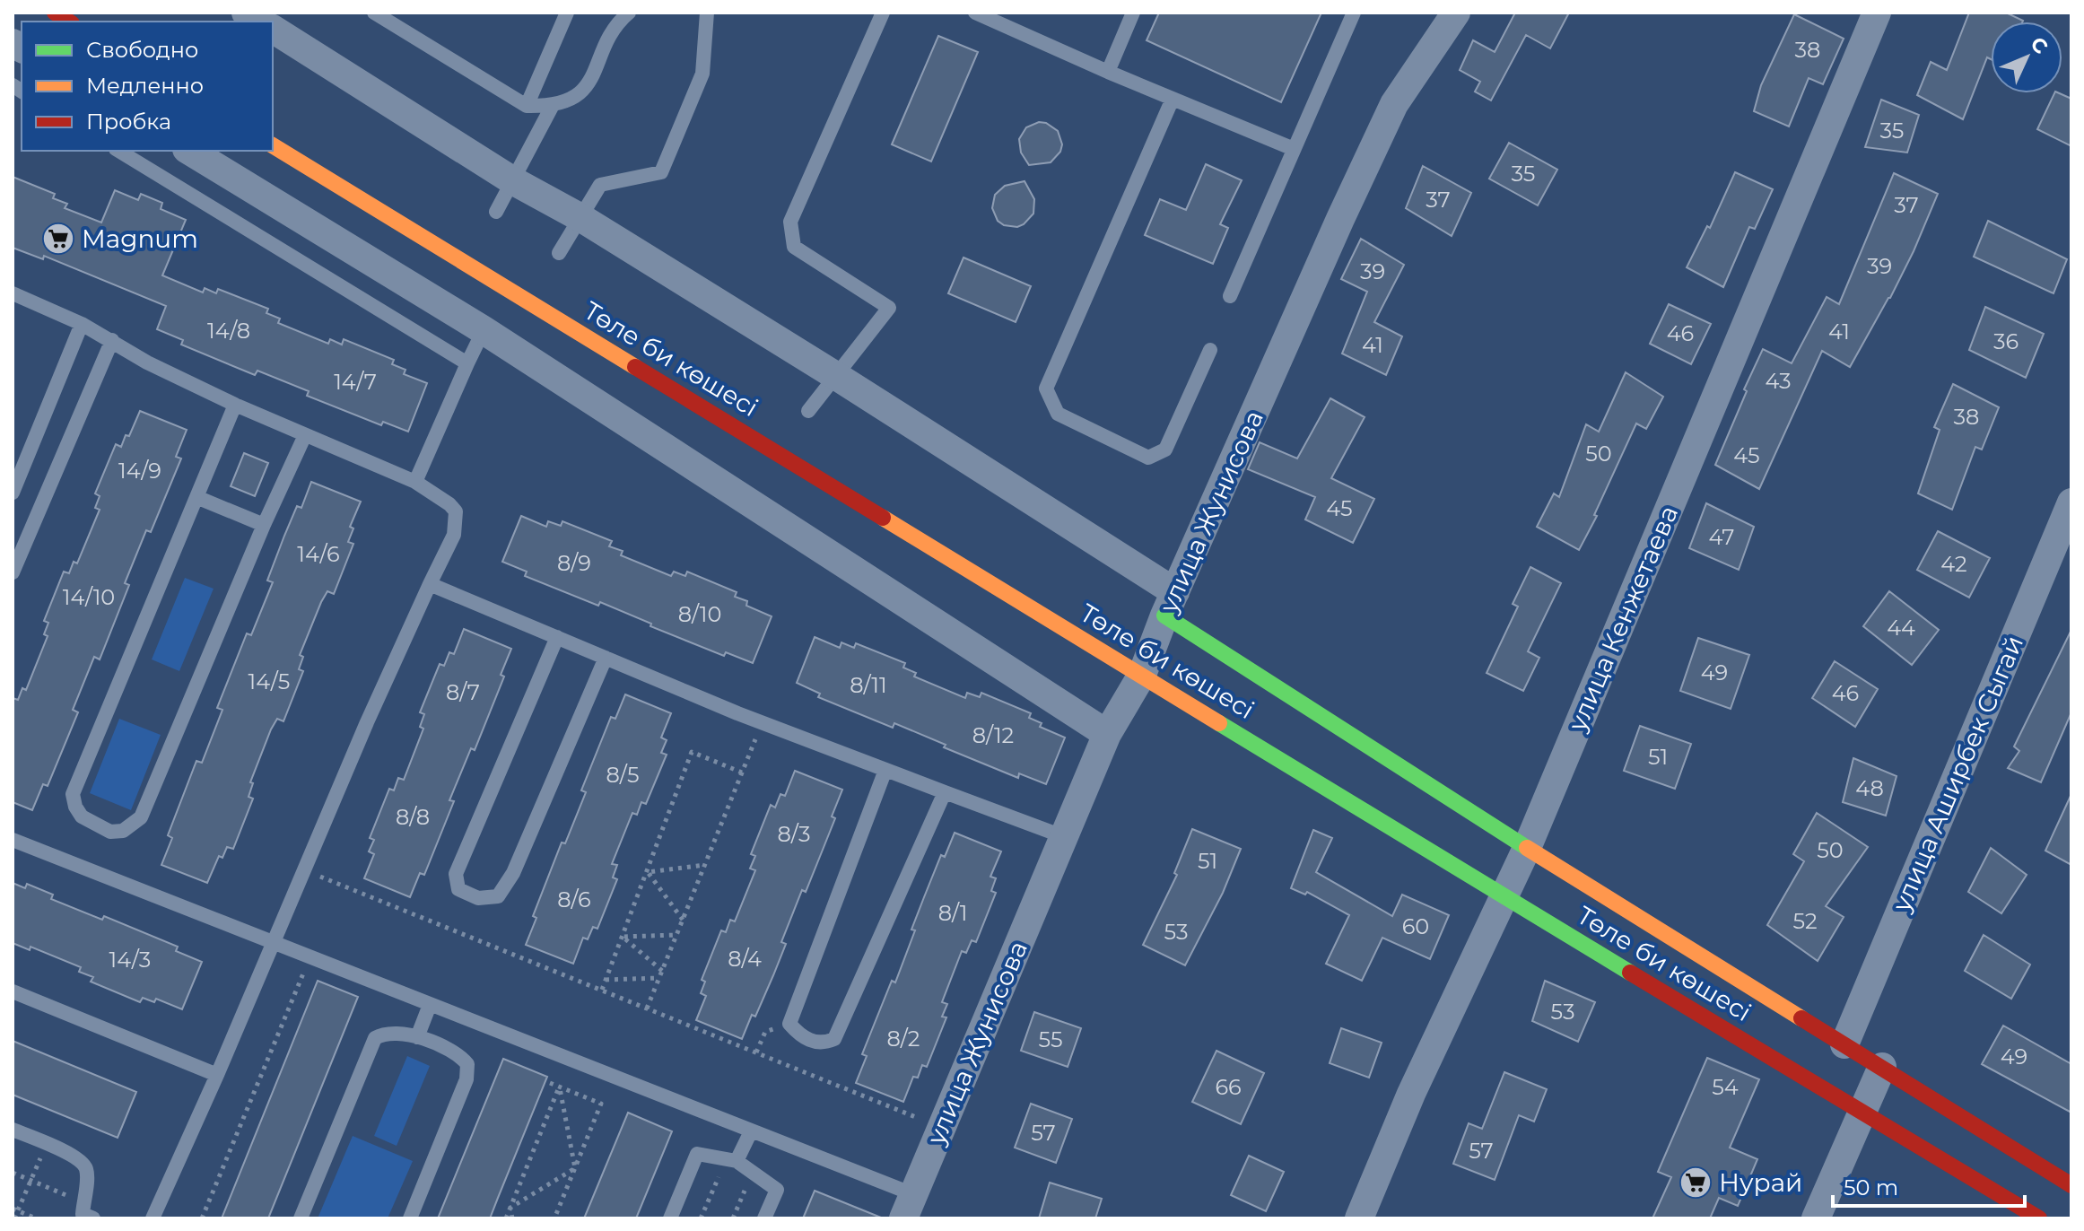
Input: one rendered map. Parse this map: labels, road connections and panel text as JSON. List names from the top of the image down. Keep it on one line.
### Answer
{"streets":{"main road":["Төле би көшесі"],"street":["улица Жунисова","улица Кенжетаева","улица Аширбек Сыгай"]},"crossings":[["Төле би көшесі","улица Жунисова"],["Төле би көшесі","улица Кенжетаева"],["Төле би көшесі","улица Аширбек Сыгай"]],"places":{"supermarket":["Magnum","Нурай"]},"house_numbers":["38","35","35","37","37","39","39","14/8","41","46","36","41","43","14/7","38","50","45","14/9","45","47","14/6","8/9","42","14/10","8/10","44","49","14/5","8/11","8/7","46","8/12","51","8/5","48","8/8","8/3","50","51","8/6","8/1","52","60","53","8/4","14/3","53","8/2","55","49","66","54","57","57"],"legend":["Свободно","Медленно","Пробка"],"scale_bar":"50 m","north":"top right"}
